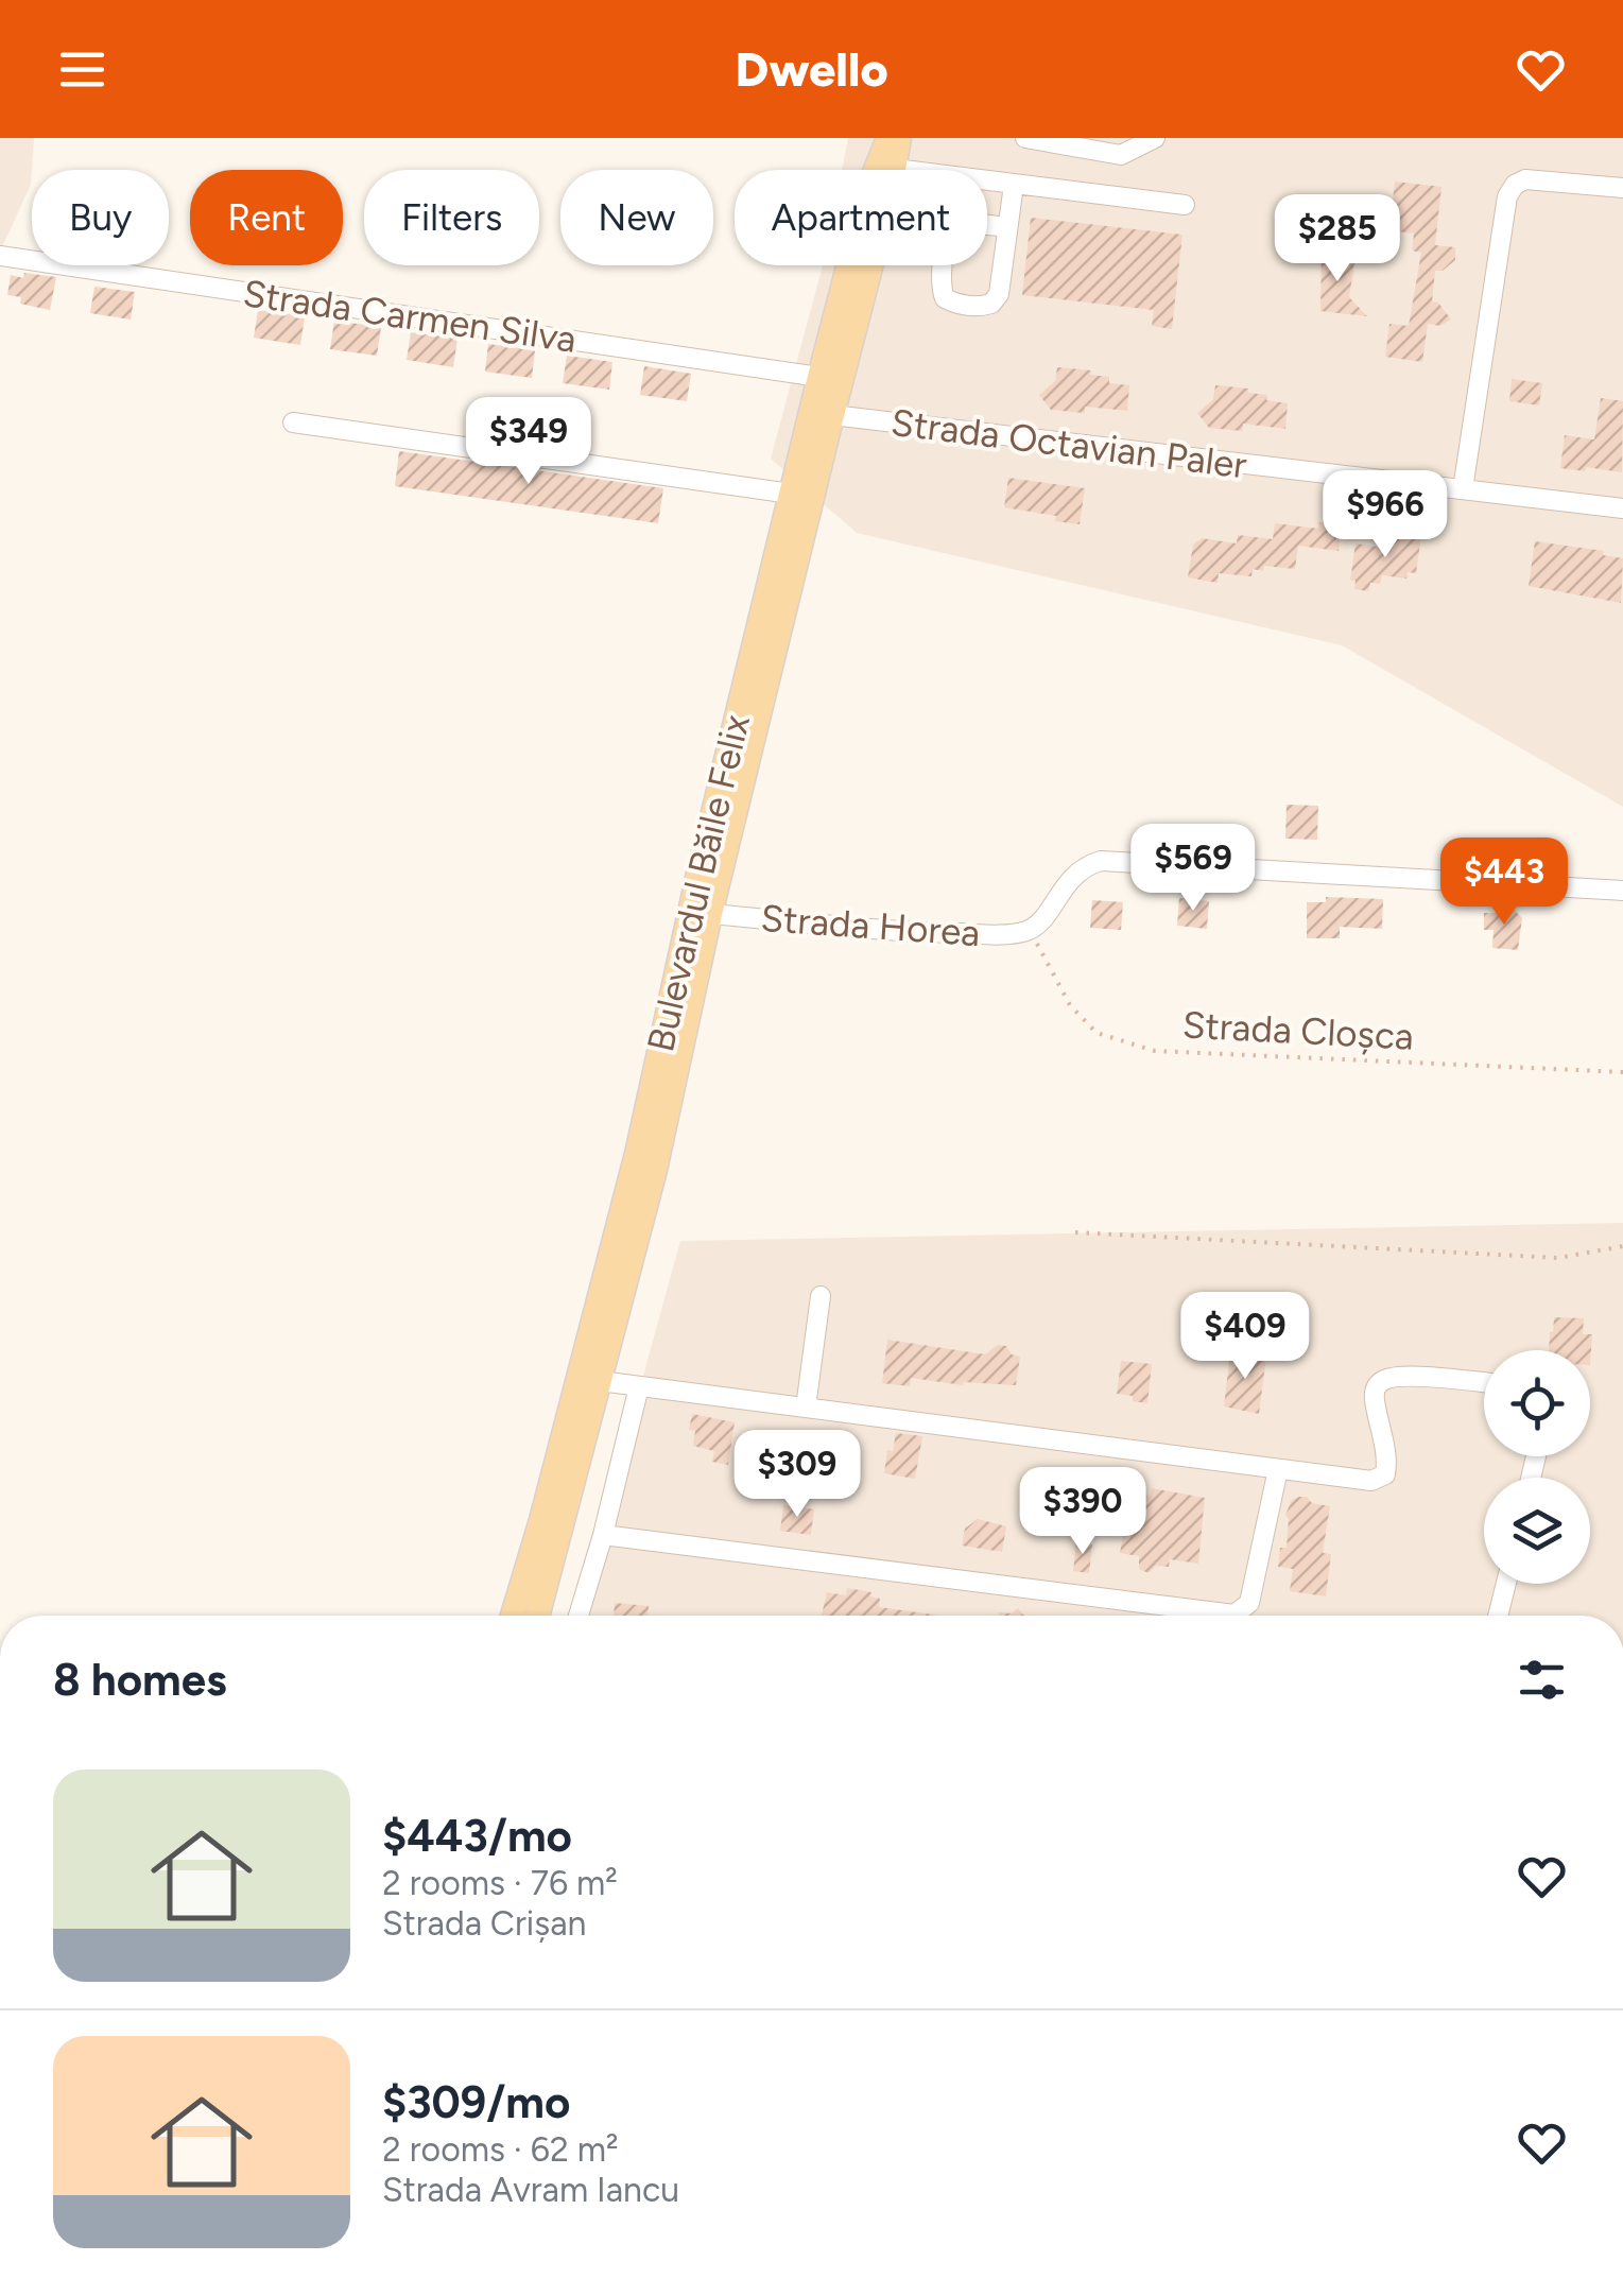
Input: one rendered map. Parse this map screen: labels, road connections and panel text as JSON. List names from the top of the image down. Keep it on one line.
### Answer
{"streets":{"main road":["Bulevardul Băile Felix"],"street":["Strada Carmen Silva","Strada Octavian Paler","Strada Horea"],"path":["Strada Cloșca"]},"crossings":[["Strada Carmen Silva","Bulevardul Băile Felix"],["Strada Octavian Paler","Bulevardul Băile Felix"],["Bulevardul Băile Felix","Strada Horea"],["Strada Horea","Strada Cloșca"]],"page":{"header":"Dwello","chip":["Buy","Rent","Filters","New","Apartment"],"price":["$285","$349","$966","$569","$443","$409","$309","$390"],"heading":"8 homes","list":[{"name":"$443/mo","note":"2 rooms · 76 m² · Strada Crișan"},{"name":"$309/mo","note":"2 rooms · 62 m² · Strada Avram Iancu"}]}}
